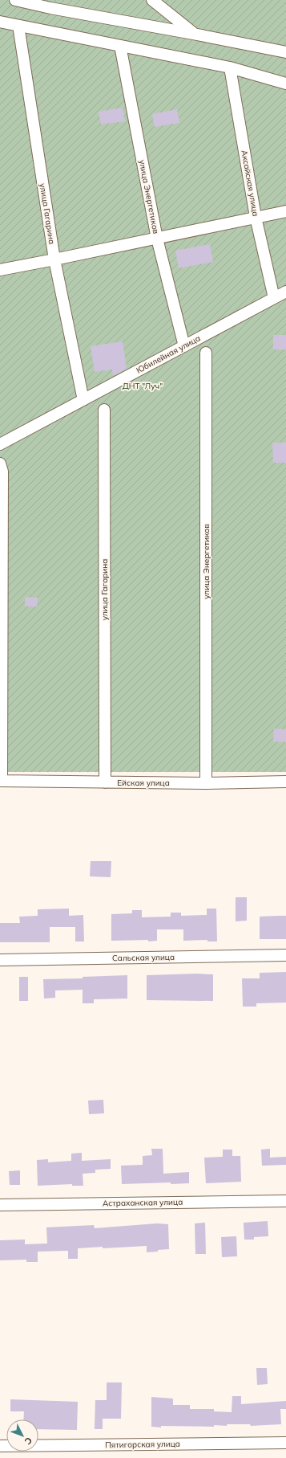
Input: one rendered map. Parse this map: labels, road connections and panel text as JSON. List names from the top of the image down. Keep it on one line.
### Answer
{"streets":{"street":["Аксайская улица","улица Энергетиков","улица Гагарина","Юбилейная улица","Ейская улица","Сальская улица","Астраханская улица","Пятигорская улица"]},"crossings":[["Аксайская улица","Юбилейная улица"],["улица Энергетиков","Юбилейная улица"],["улица Энергетиков","Ейская улица"],["улица Гагарина","Юбилейная улица"],["улица Гагарина","Ейская улица"]],"parks":["ДНТ \"Луч\""],"north":"bottom right"}
